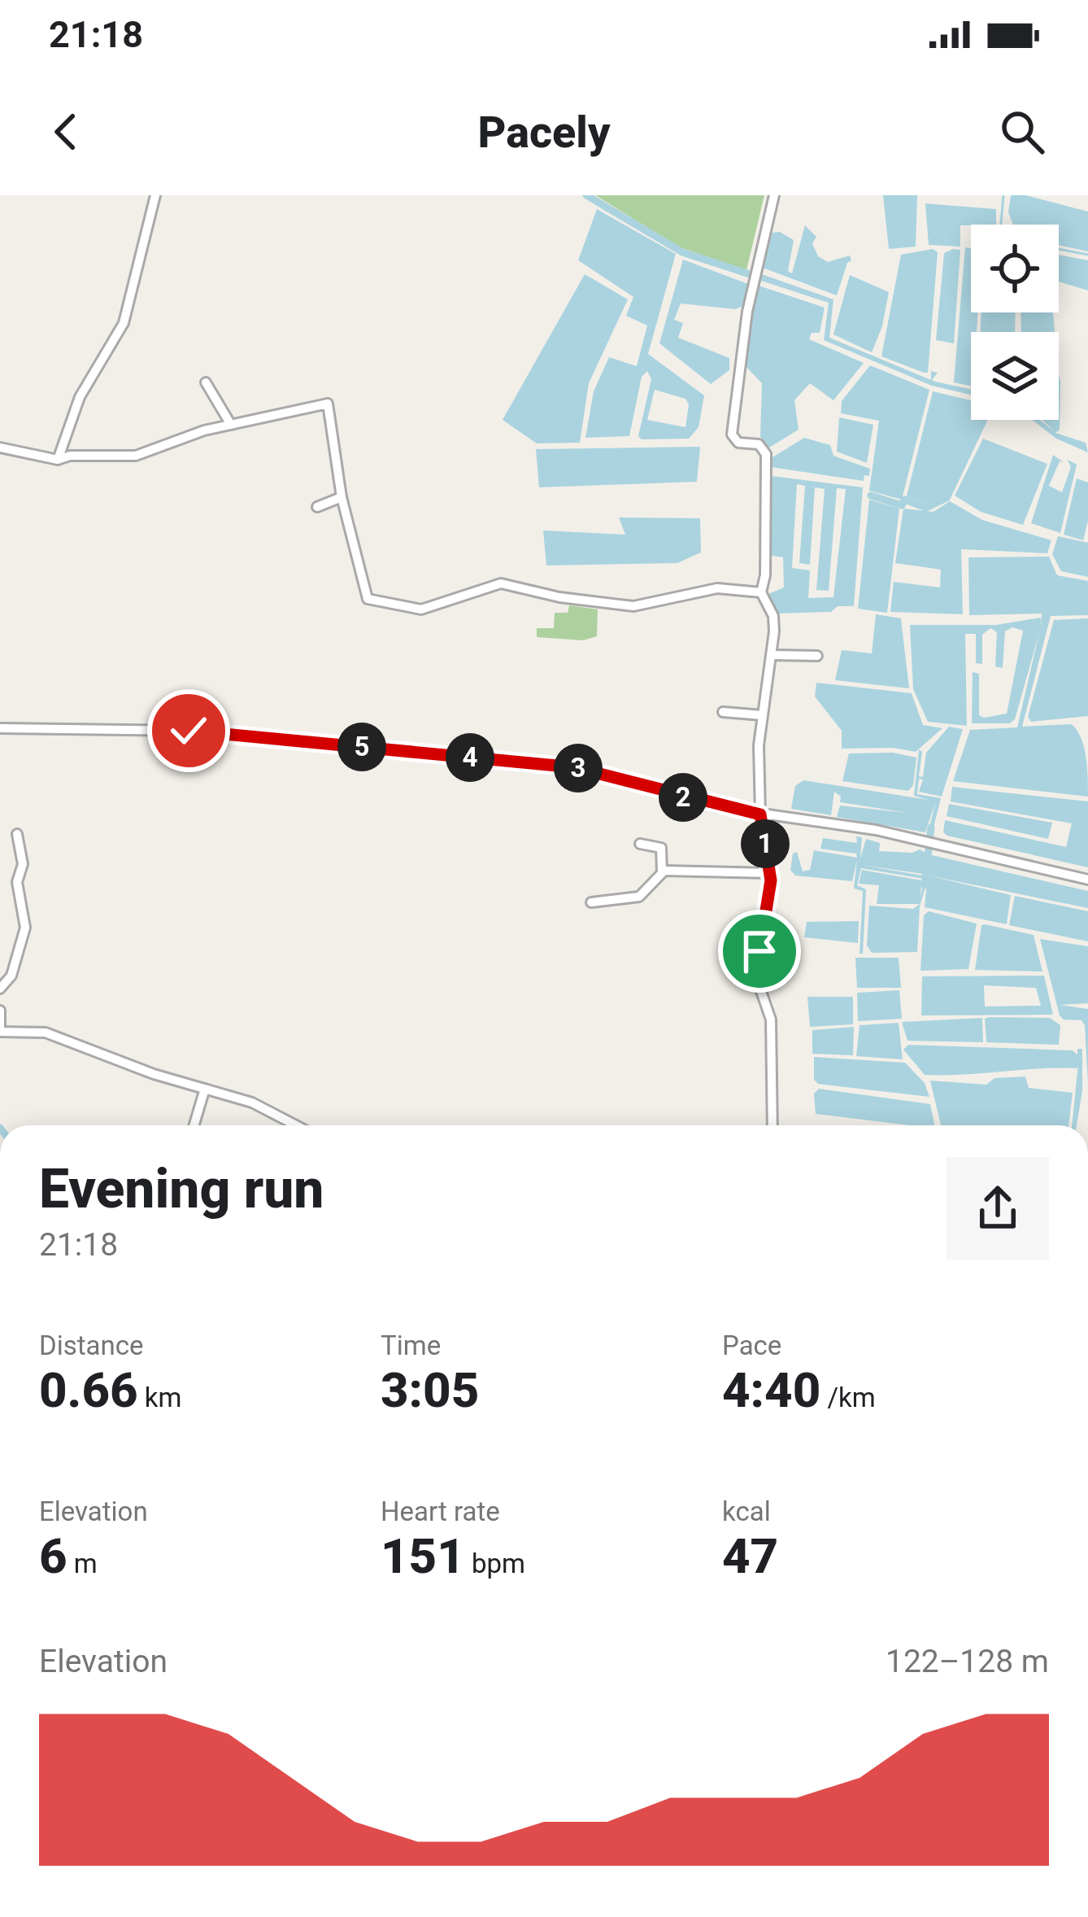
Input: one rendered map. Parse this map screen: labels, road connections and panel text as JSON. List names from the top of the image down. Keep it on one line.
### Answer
{"page":{"status":"21:18","header":"Pacely","pins":["5","4","3","2","1"],"heading":["Evening run","21:18"],"stats":[["Distance","0.66 km"],["Time","3:05"],["Pace","4:40 /km"],["Elevation","6 m"],["Heart rate","151 bpm"],["kcal","47"]],"chart":["Elevation","122–128 m"]}}
